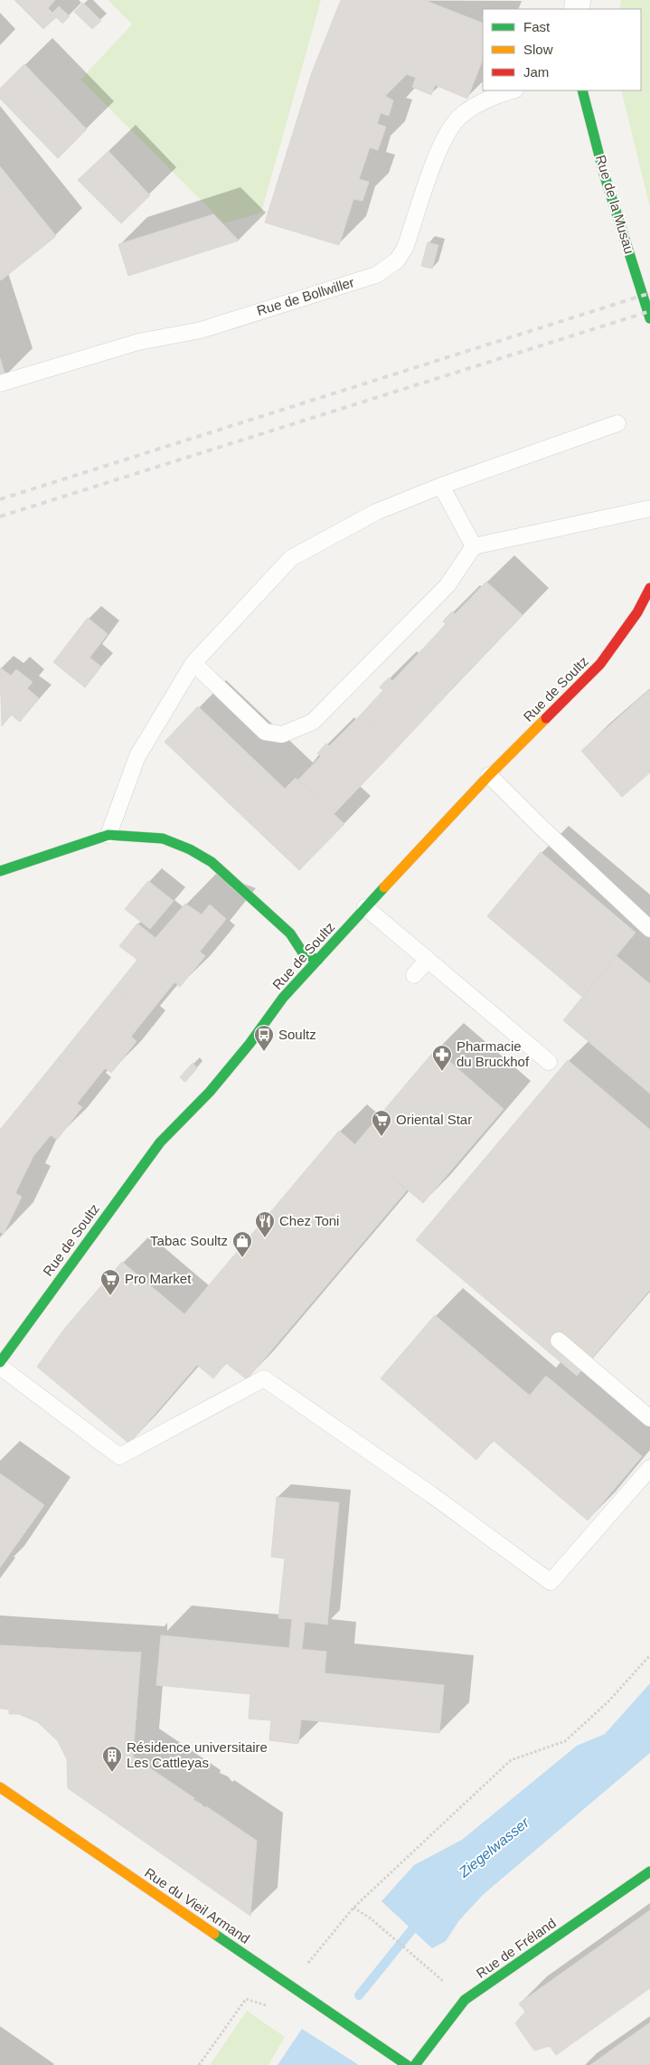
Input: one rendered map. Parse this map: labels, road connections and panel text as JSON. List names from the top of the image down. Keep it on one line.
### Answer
{"streets":{"street":["Rue de la Musau","Rue de Soultz","Rue du Vieil Armand","Rue de Fréland"],"lane":["Rue de Bollwiller"]},"water":["Ziegelwasser"],"places":{"bus stop":["Soultz"],"pharmacy":["Pharmacie du Bruckhof"],"supermarket":["Oriental Star","Pro Market"],"restaurant":["Chez Toni"],"shop":["Tabac Soultz"],"building":["Résidence universitaire Les Cattleyas"]},"legend":["Fast","Slow","Jam"]}
